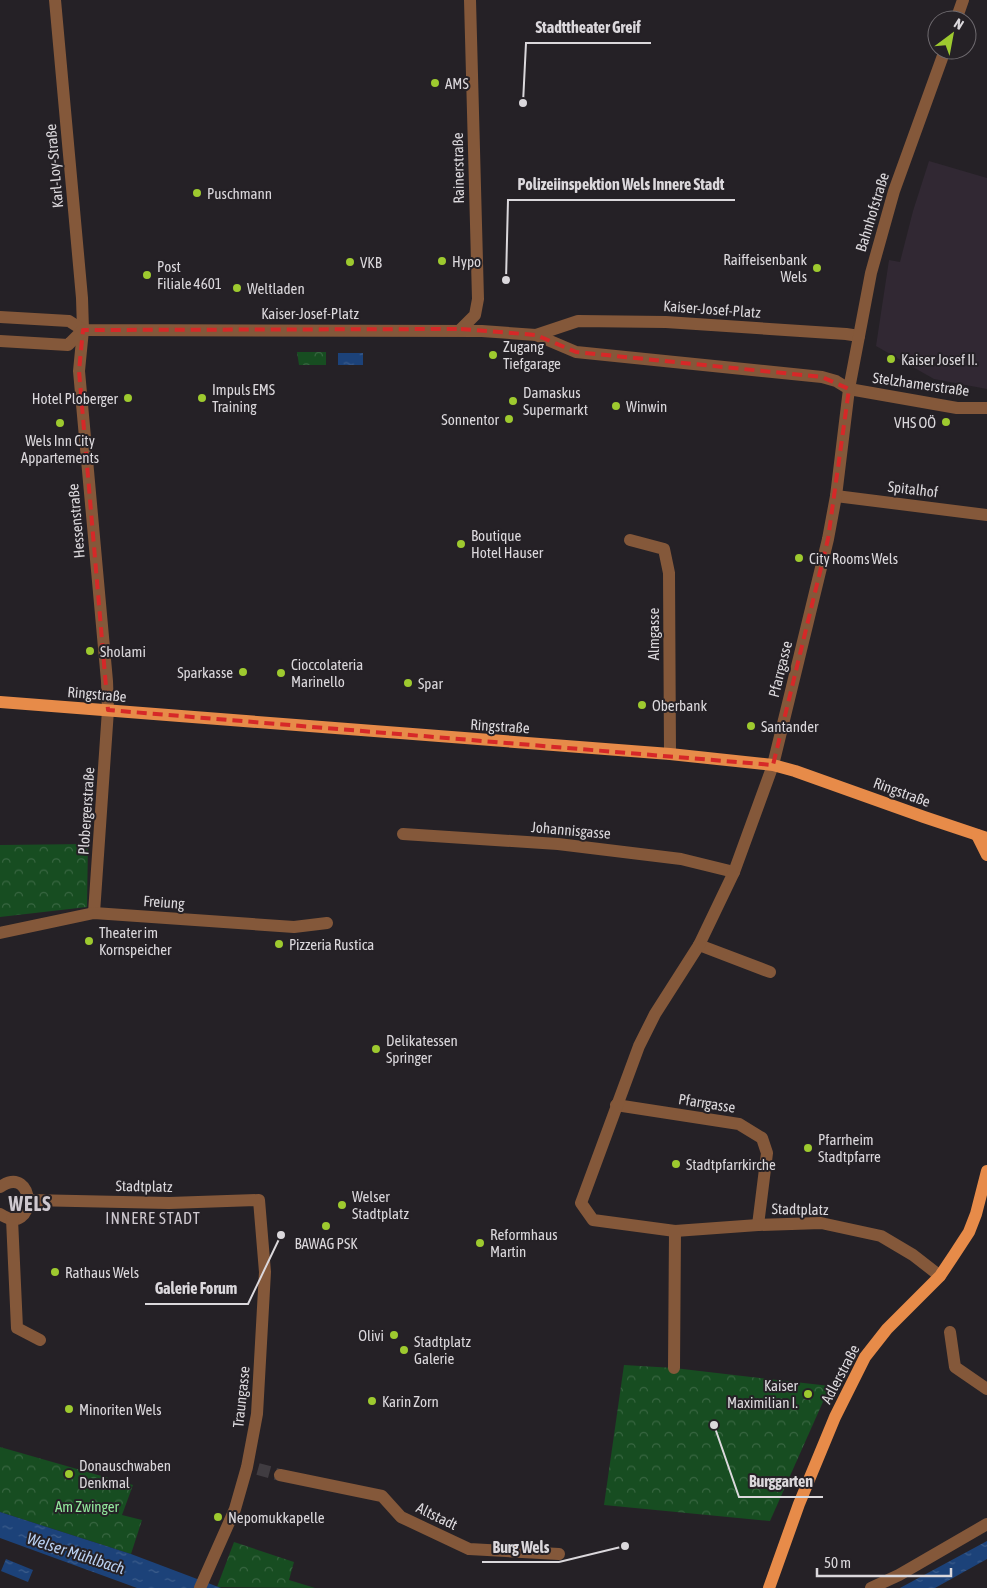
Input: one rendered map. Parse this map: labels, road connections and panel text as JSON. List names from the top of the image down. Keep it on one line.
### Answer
{"streets":{"main road":["Ringstraße","Adlerstraße"],"street":["Karl-Loy-Straße","Rainerstraße","Bahnhofstraße","Kaiser-Josef-Platz","Stelzhamerstraße","Spitalhof","Hessenstraße","Almgasse","Pfarrgasse","Plobergerstraße","Johannisgasse","Freiung","Stadtplatz","Traungasse","Altstadt"]},"crossings":[["Karl-Loy-Straße","Kaiser-Josef-Platz"],["Karl-Loy-Straße","Hessenstraße"],["Rainerstraße","Kaiser-Josef-Platz"],["Bahnhofstraße","Kaiser-Josef-Platz"],["Bahnhofstraße","Stelzhamerstraße"],["Bahnhofstraße","Pfarrgasse"],["Kaiser-Josef-Platz","Stelzhamerstraße"],["Kaiser-Josef-Platz","Hessenstraße"],["Kaiser-Josef-Platz","Pfarrgasse"],["Stelzhamerstraße","Pfarrgasse"],["Spitalhof","Pfarrgasse"],["Hessenstraße","Ringstraße"],["Hessenstraße","Plobergerstraße"],["Almgasse","Ringstraße"],["Pfarrgasse","Ringstraße"],["Pfarrgasse","Johannisgasse"],["Pfarrgasse","Stadtplatz"],["Ringstraße","Plobergerstraße"],["Plobergerstraße","Freiung"],["Stadtplatz","Adlerstraße"],["Stadtplatz","Traungasse"]],"districts":["WELS","INNERE STADT"],"water":["Welser Mühlbach"],"parks":["Am Zwinger"],"places":["AMS","Stadttheater Greif","Puschmann","Hypo","VKB","Raiffeisenbank Wels","Post Filiale 4601","Polizeiinspektion Wels Innere Stadt","Weltladen","Zugang Tiefgarage","Kaiser Josef II.","Hotel Ploberger","Impuls EMS Training","Damaskus Supermarkt","Winwin","Sonnentor","VHS OÖ","Wels Inn City Appartements","Boutique Hotel Hauser","City Rooms Wels","Sholami","Sparkasse","Cioccolateria Marinello","Spar","Oberbank","Santander","Theater im Kornspeicher","Pizzeria Rustica","Delikatessen Springer","Pfarrheim Stadtpfarre","Stadtpfarrkirche","Welser Stadtplatz","BAWAG PSK","Galerie Forum","Reformhaus Martin","Rathaus Wels","Olivi","Stadtplatz Galerie","Kaiser Maximilian I.","Karin Zorn","Minoriten Wels","Burggarten","Donauschwaben Denkmal","Nepomukkapelle","Burg Wels"],"scale_bar":"50 m","north":"top right"}
